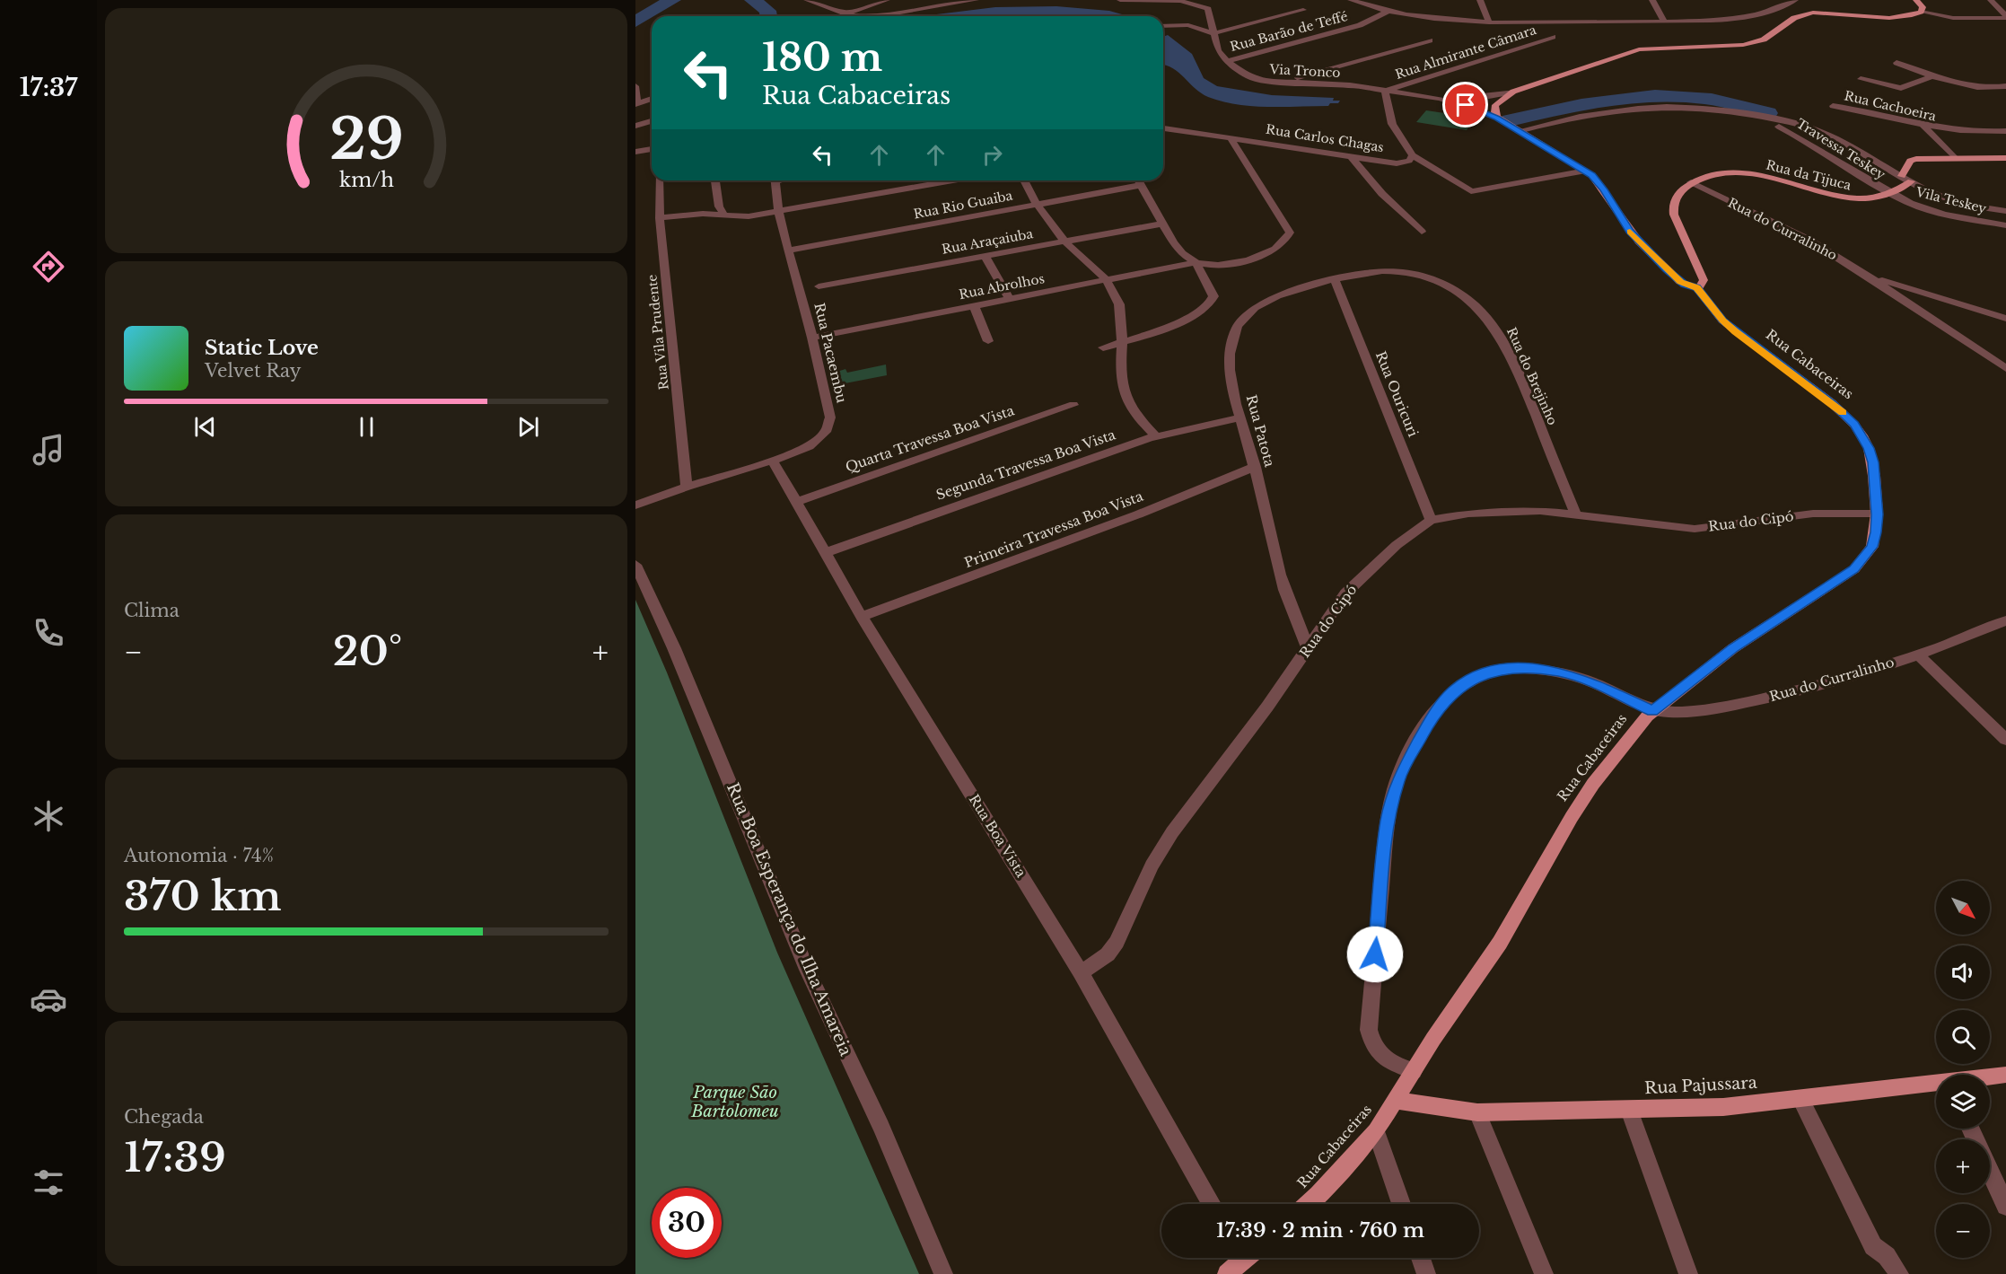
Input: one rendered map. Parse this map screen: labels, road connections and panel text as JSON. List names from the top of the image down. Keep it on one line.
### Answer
{"streets":{"main road":["Rua da Tijuca","Rua Cabaceiras","Rua Pajussara"],"street":["Rua Barão de Teffé","Rua Almirante Câmara","Via Tronco","Rua Cachoeira","Rua Carlos Chagas","Travessa Teskey","Vila Teskey","Rua Rio Guaiba","Rua do Curralinho","Rua Araçaiuba","Rua Abrolhos","Rua Vila Prudente","Rua Pacaembu","Rua do Brejinho","Rua Ouricuri","Rua Patota","Quarta Travessa Boa Vista","Segunda Travessa Boa Vista","Rua do Cipó","Primeira Travessa Boa Vista","Rua Boa Vista","Rua Boa Esperança do Ilha Amareia"]},"crossings":[["Rua Barão de Teffé","Via Tronco"],["Rua Almirante Câmara","Via Tronco"],["Via Tronco","Rua Cabaceiras"],["Travessa Teskey","Rua da Tijuca"],["Travessa Teskey","Vila Teskey"],["Rua da Tijuca","Vila Teskey"],["Rua da Tijuca","Rua do Curralinho"],["Rua Rio Guaiba","Rua Pacaembu"],["Rua do Curralinho","Rua Cabaceiras"],["Rua Abrolhos","Rua Pacaembu"],["Rua Vila Prudente","Rua Pacaembu"],["Rua Pacaembu","Rua Boa Vista"],["Rua Cabaceiras","Rua do Cipó"],["Rua Cabaceiras","Rua Pajussara"],["Rua do Brejinho","Rua Ouricuri"],["Rua do Brejinho","Rua Patota"],["Rua do Brejinho","Rua do Cipó"],["Rua Ouricuri","Rua Patota"],["Rua Ouricuri","Rua do Cipó"],["Rua Patota","Segunda Travessa Boa Vista"],["Rua Patota","Rua do Cipó"],["Rua Patota","Primeira Travessa Boa Vista"],["Quarta Travessa Boa Vista","Rua Boa Vista"],["Segunda Travessa Boa Vista","Rua Boa Vista"],["Rua do Cipó","Rua Boa Vista"],["Primeira Travessa Boa Vista","Rua Boa Vista"]],"parks":["Parque São Bartolomeu"],"north":"bottom right","page":{"tabs":"17:37","turn":["180 m","Rua Cabaceiras"],"song":["Static Love","Velvet Ray"],"tile":["Clima",["Autonomia · 74%","370 km"],["Chegada","17:39"]],"heat":["−","20°","+"],"map_buttons":["+","−"],"limit":"30","trip":"17:39 · 2 min · 760 m","gauge":["29","km/h"]}}
